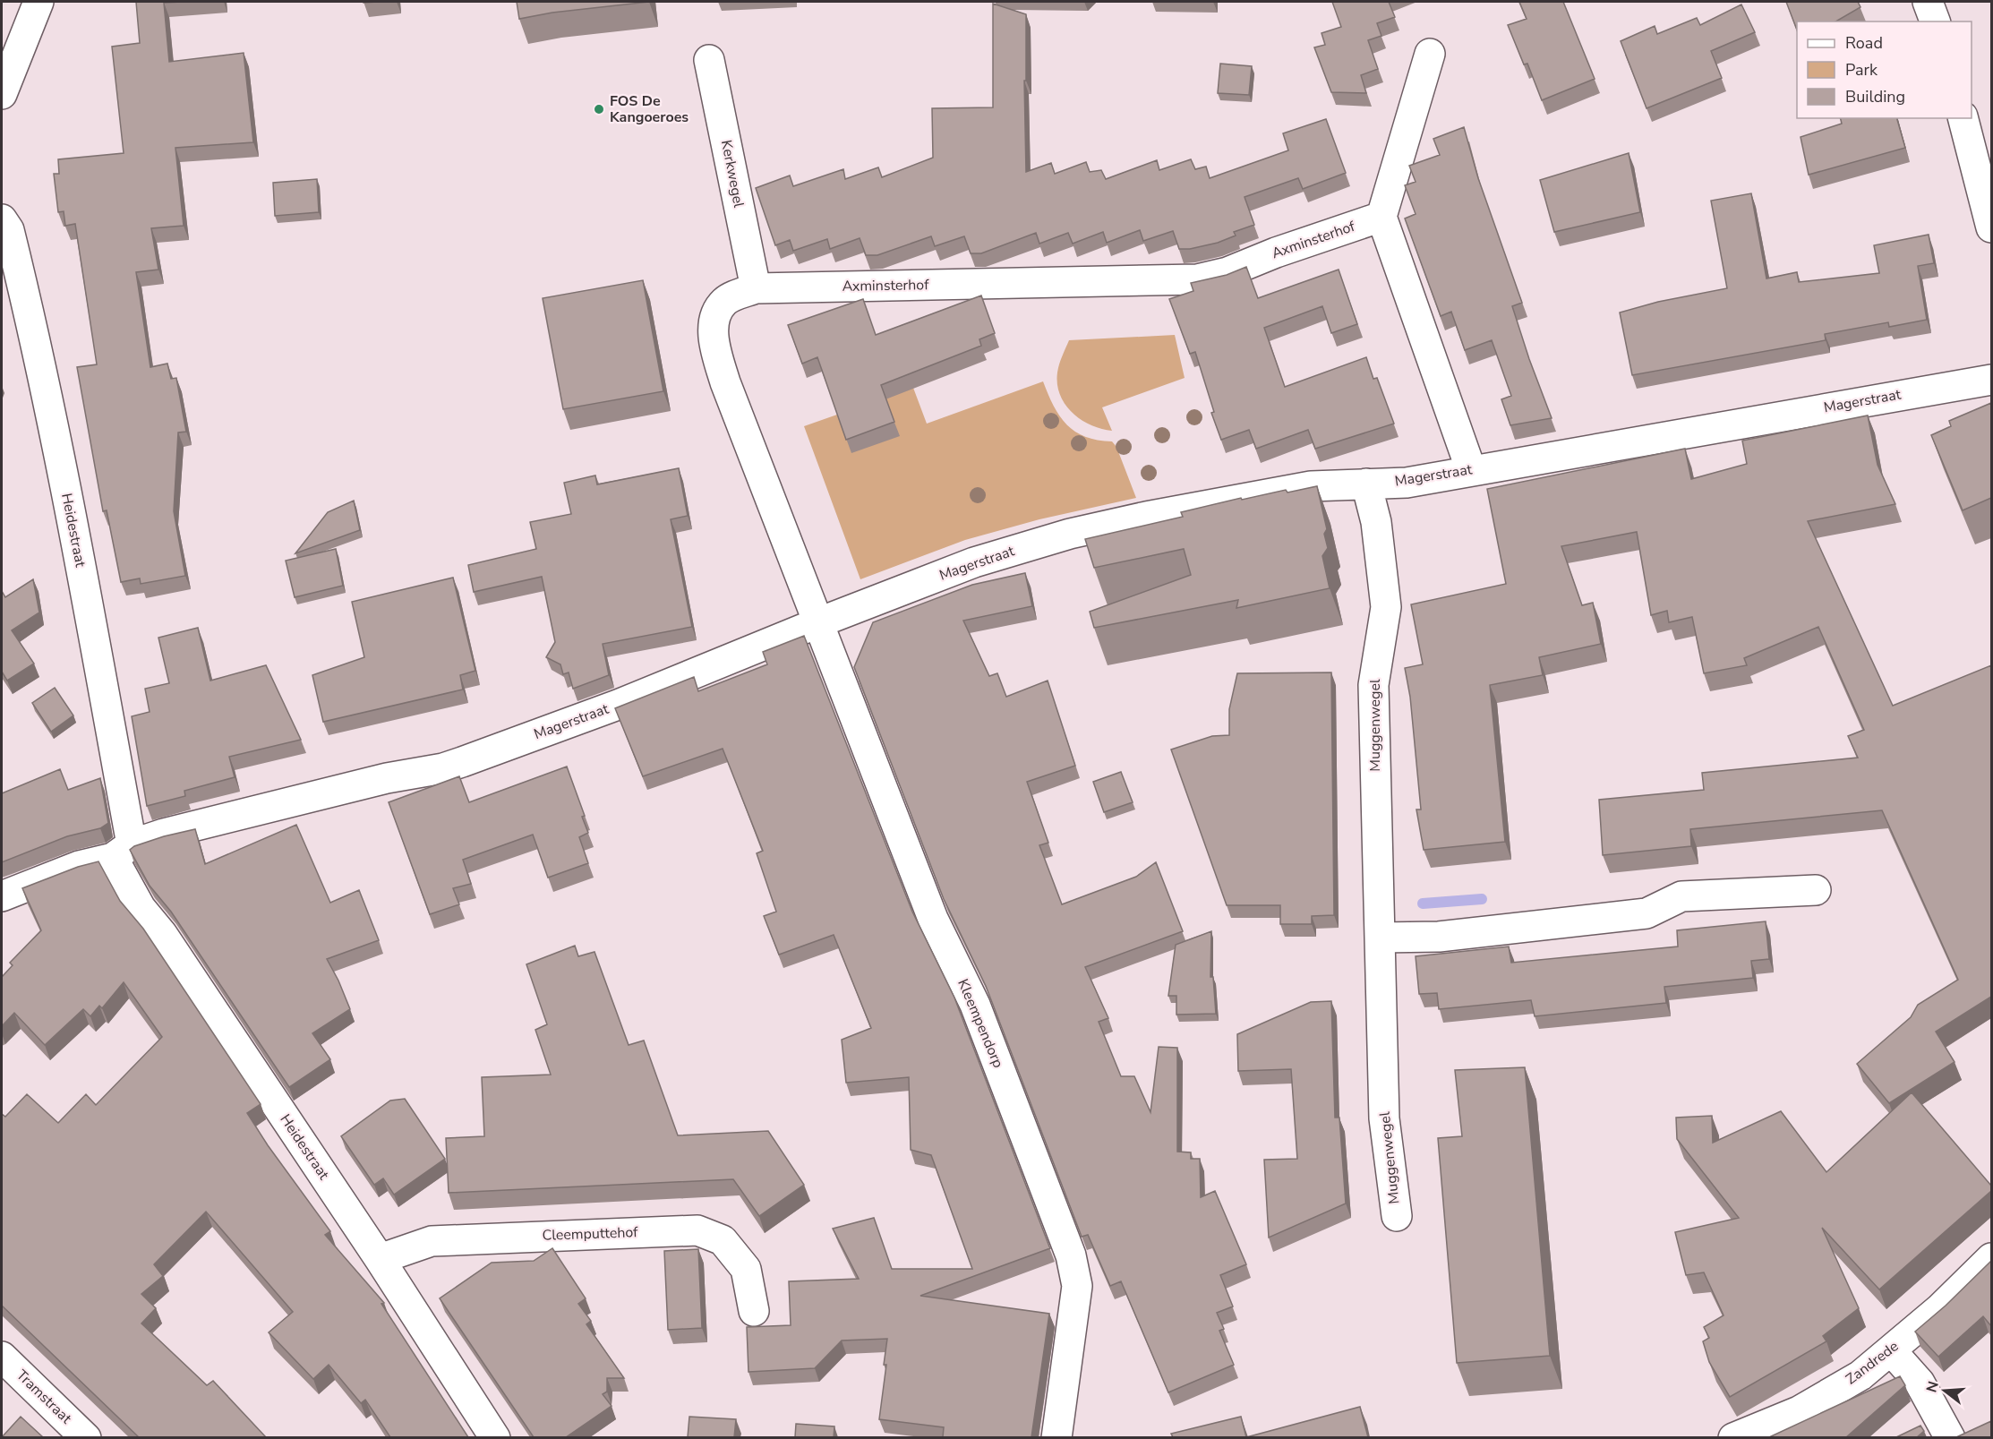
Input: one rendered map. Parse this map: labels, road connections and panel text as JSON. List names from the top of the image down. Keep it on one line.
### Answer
{"streets":{"street":["Kerkwegel","Axminsterhof","Magerstraat","Heidestraat","Muggenwegel","Kleempendorp","Cleemputtehof","Zandrede","Tramstraat"]},"crossings":[["Kerkwegel","Axminsterhof"],["Axminsterhof","Magerstraat"],["Axminsterhof","Kleempendorp"],["Magerstraat","Heidestraat"],["Magerstraat","Muggenwegel"],["Magerstraat","Kleempendorp"],["Heidestraat","Cleemputtehof"]],"places":["FOS De Kangoeroes"],"legend":["Road","Park","Building"],"north":"left"}
